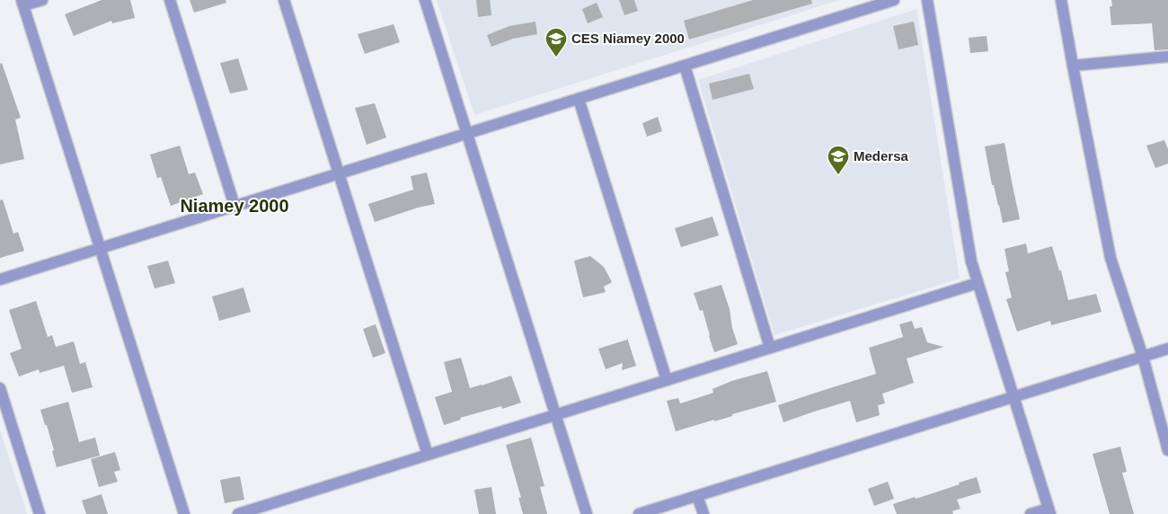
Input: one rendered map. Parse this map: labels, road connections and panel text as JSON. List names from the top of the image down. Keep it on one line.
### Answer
{"districts":["Niamey 2000"],"places":{"school or university":["CES Niamey 2000","Medersa"]}}
